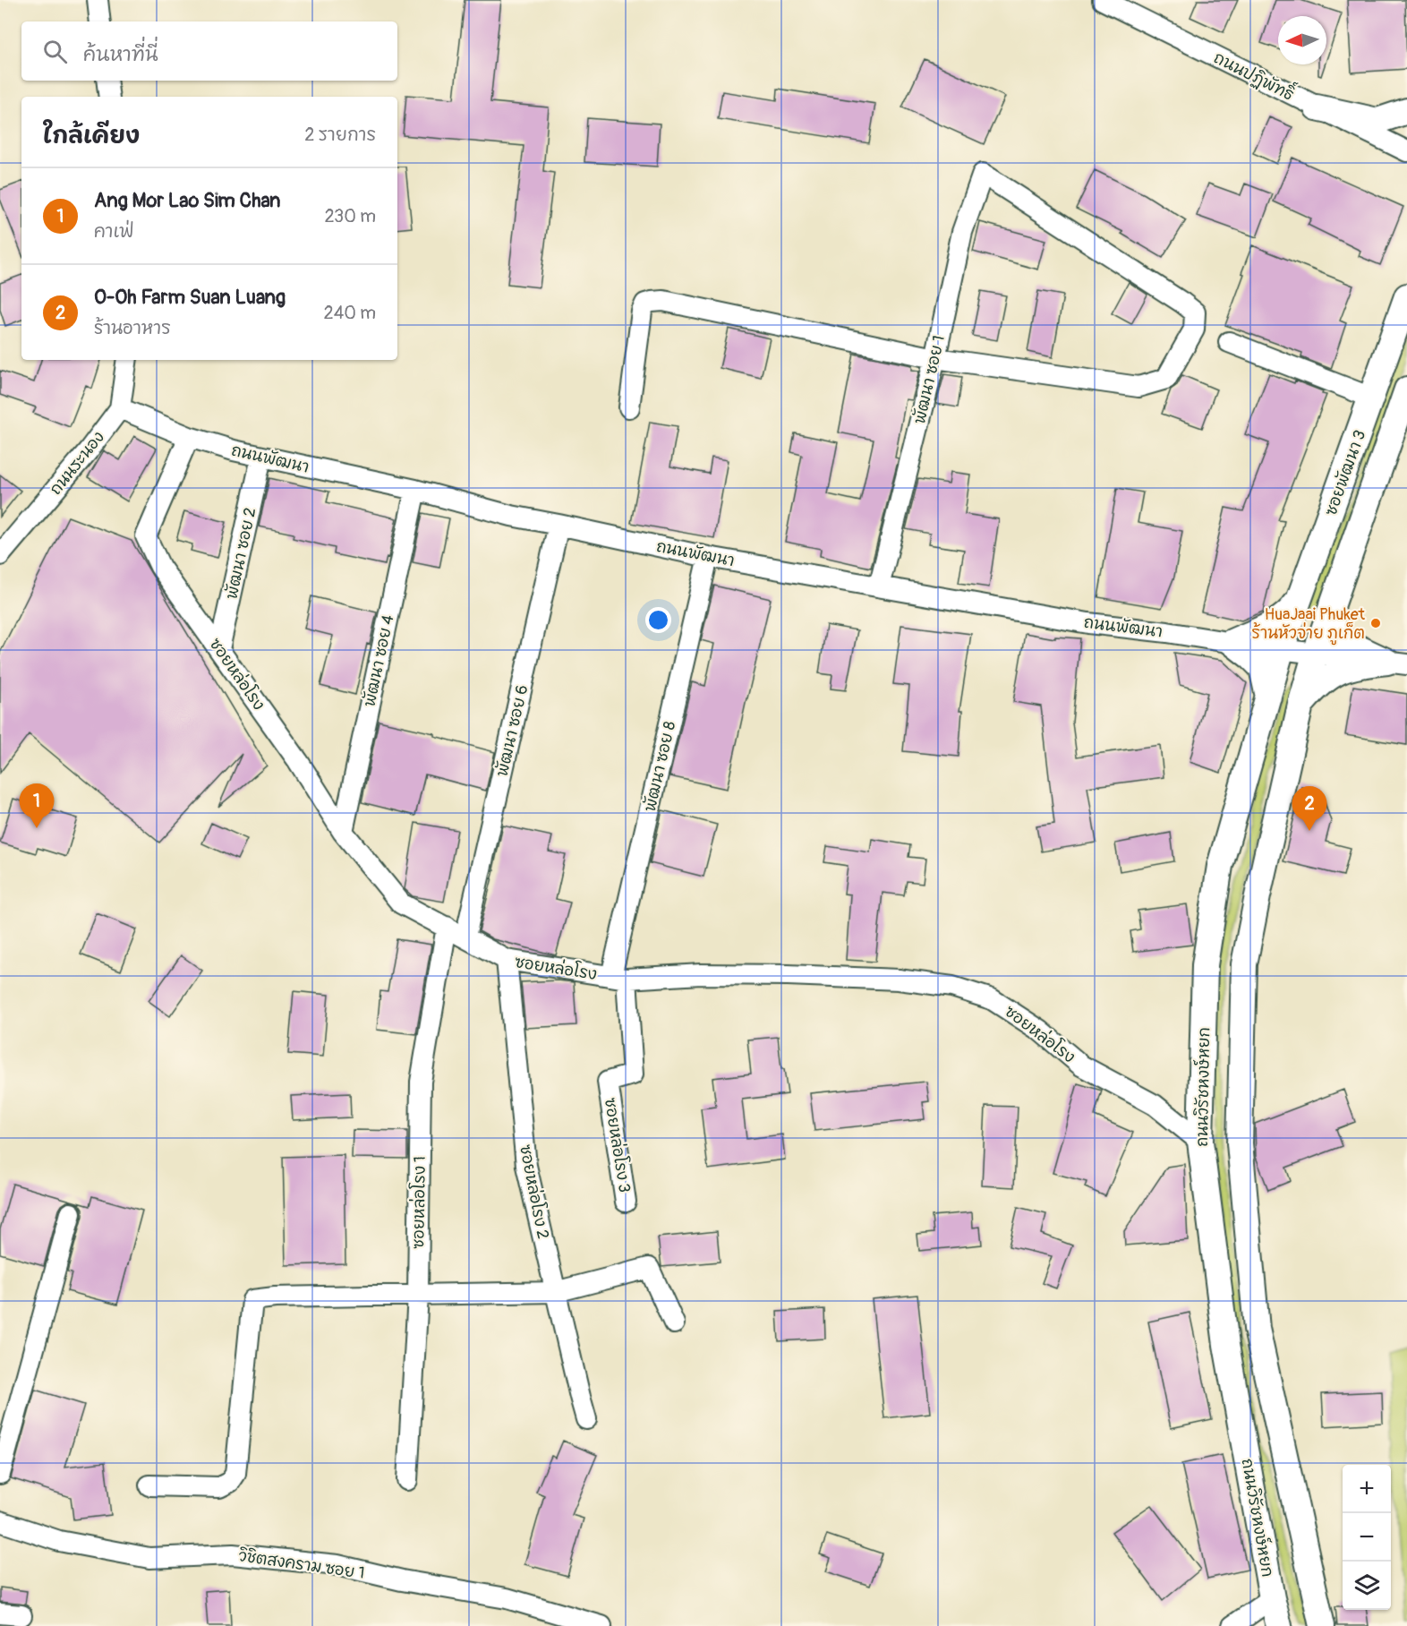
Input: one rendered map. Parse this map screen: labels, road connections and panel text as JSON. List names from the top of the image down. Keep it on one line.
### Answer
{"streets":{"main road":["ซอยพัฒนา 3","ถนนวิรัชหงษ์หยก"],"street":["ถนนปฏิพัทธิ์","พัฒนา ซอย 1","ถนนพัฒนา","ถนนระนอง","พัฒนา ซอย 2","พัฒนา ซอย 4","ซอยหล่อโรง","พัฒนา ซอย 6","พัฒนา ซอย 8","ซอยหล่อโรง 3","ซอยหล่อโรง 2","ซอยหล่อโรง 1","วิชิตสงคราม ซอย 1"]},"crossings":[["พัฒนา ซอย 1","ถนนพัฒนา"],["ถนนพัฒนา","ถนนระนอง"],["ถนนพัฒนา","ซอยพัฒนา 3"],["ถนนพัฒนา","พัฒนา ซอย 2"],["ถนนพัฒนา","พัฒนา ซอย 4"],["ถนนพัฒนา","ซอยหล่อโรง"],["ถนนพัฒนา","พัฒนา ซอย 6"],["ถนนพัฒนา","พัฒนา ซอย 8"],["ถนนพัฒนา","ถนนวิรัชหงษ์หยก"],["ซอยพัฒนา 3","ถนนวิรัชหงษ์หยก"],["พัฒนา ซอย 2","ซอยหล่อโรง"],["พัฒนา ซอย 4","ซอยหล่อโรง"],["ซอยหล่อโรง","พัฒนา ซอย 6"],["ซอยหล่อโรง","พัฒนา ซอย 8"],["ซอยหล่อโรง","ถนนวิรัชหงษ์หยก"],["ซอยหล่อโรง","ซอยหล่อโรง 3"],["ซอยหล่อโรง","ซอยหล่อโรง 2"],["ซอยหล่อโรง","ซอยหล่อโรง 1"],["พัฒนา ซอย 8","ซอยหล่อโรง 3"]],"places":["HuaJaai Phuket ร้านหัวจ่าย ภูเก็ต"],"north":"left","page":{"search":"ค้นหาที่นี่","heading":["ใกล้เคียง","2 รายการ"],"list":[{"mark":"1","name":"Ang Mor Lao Sim Chan","note":"คาเฟ่","value":"230 m"},{"mark":"2","name":"O-Oh Farm Suan Luang","note":"ร้านอาหาร","value":"240 m"}],"pins":["1","2"],"map_buttons":["+","−"]}}
